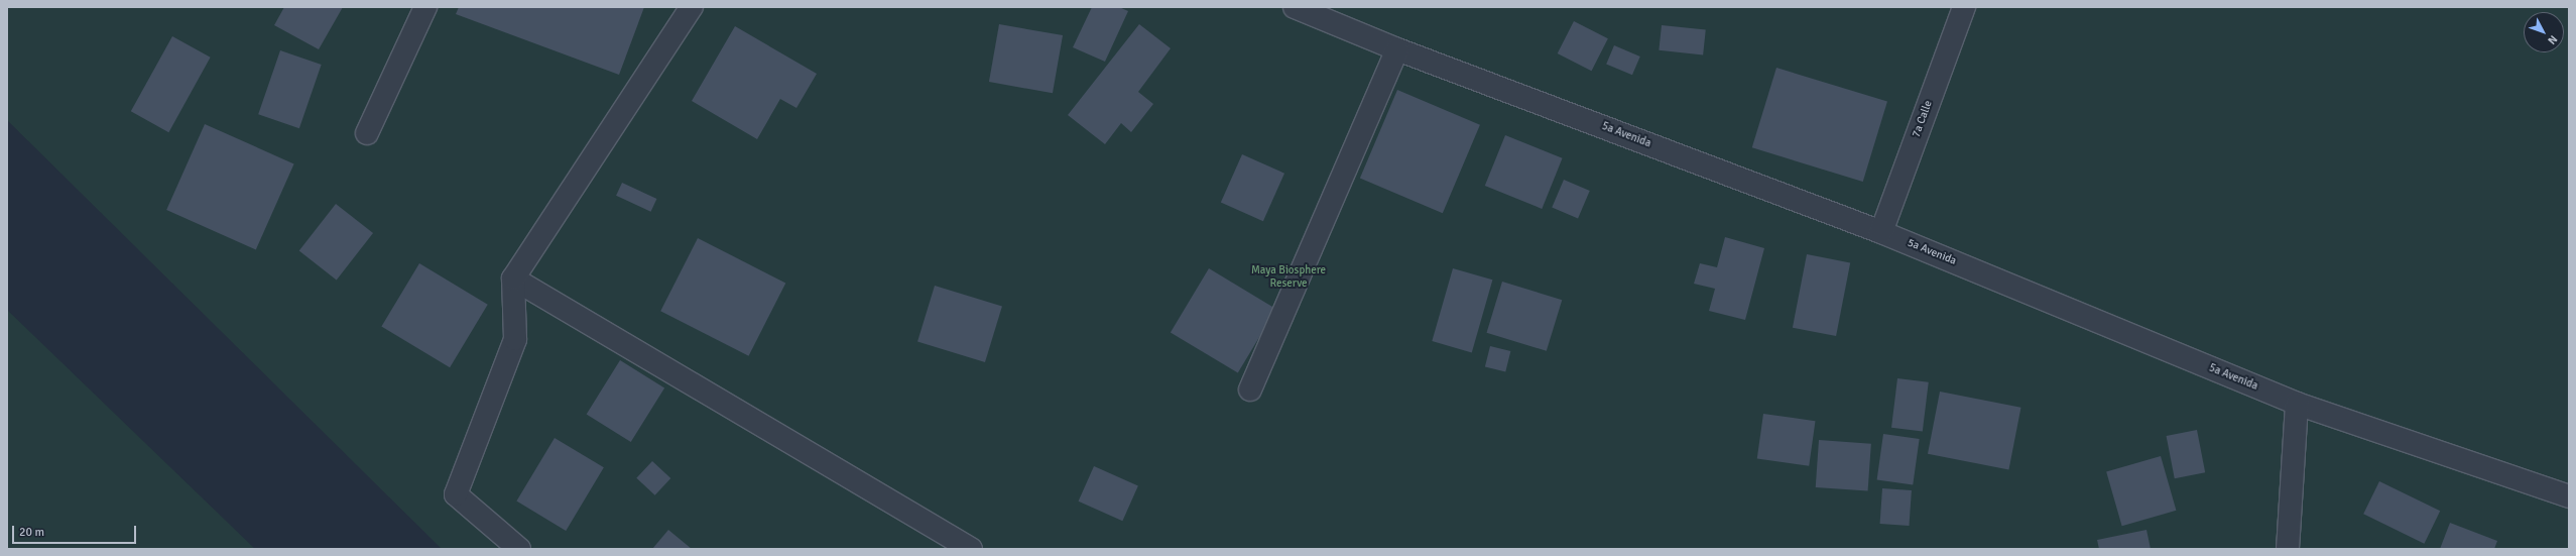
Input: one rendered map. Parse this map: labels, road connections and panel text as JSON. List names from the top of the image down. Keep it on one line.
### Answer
{"streets":{"street":["7a Calle","5a Avenida"]},"crossings":[["7a Calle","5a Avenida"]],"parks":["Maya Biosphere Reserve"],"scale_bar":"20 m","north":"bottom right"}
